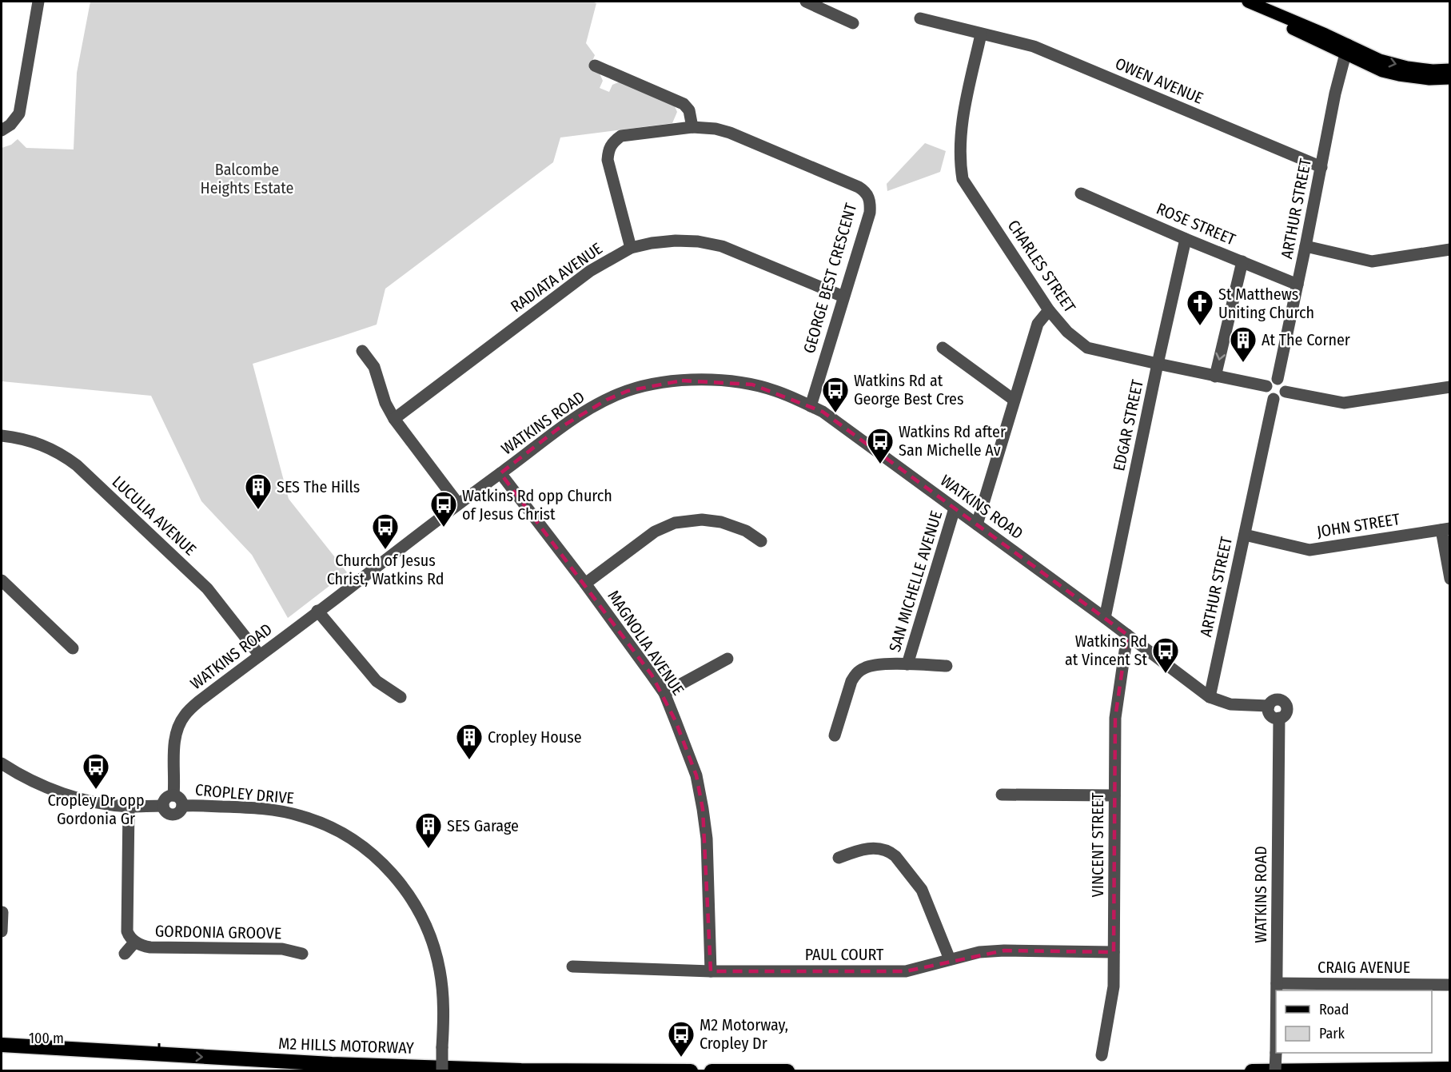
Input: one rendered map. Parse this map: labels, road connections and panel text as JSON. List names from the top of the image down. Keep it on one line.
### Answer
{"streets":{"highway":["M2 HILLS MOTORWAY"],"street":["OWEN AVENUE","ARTHUR STREET","ROSE STREET","CHARLES STREET","RADIATA AVENUE","GEORGE BEST CRESCENT","WATKINS ROAD","EDGAR STREET","LUCULIA AVENUE","JOHN STREET","SAN MICHELLE AVENUE","MAGNOLIA AVENUE","CROPLEY DRIVE","VINCENT STREET","GORDONIA GROOVE","PAUL COURT","CRAIG AVENUE"]},"crossings":[["OWEN AVENUE","ARTHUR STREET"],["OWEN AVENUE","CHARLES STREET"],["ARTHUR STREET","ROSE STREET"],["ARTHUR STREET","CHARLES STREET"],["ARTHUR STREET","WATKINS ROAD"],["ARTHUR STREET","JOHN STREET"],["ROSE STREET","EDGAR STREET"],["CHARLES STREET","EDGAR STREET"],["RADIATA AVENUE","GEORGE BEST CRESCENT"],["GEORGE BEST CRESCENT","WATKINS ROAD"],["WATKINS ROAD","EDGAR STREET"],["WATKINS ROAD","LUCULIA AVENUE"],["WATKINS ROAD","SAN MICHELLE AVENUE"],["WATKINS ROAD","MAGNOLIA AVENUE"],["WATKINS ROAD","CROPLEY DRIVE"],["WATKINS ROAD","VINCENT STREET"],["WATKINS ROAD","CRAIG AVENUE"],["MAGNOLIA AVENUE","PAUL COURT"],["VINCENT STREET","PAUL COURT"]],"one_way":["M2 HILLS MOTORWAY"],"parks":["Balcombe Heights Estate"],"places":{"church":["St Matthews Uniting Church"],"building":["At The Corner","SES The Hills","Cropley House","SES Garage"],"bus stop":["Watkins Rd at George Best Cres","Watkins Rd after San Michelle Av","Watkins Rd opp Church of Jesus Christ","Church of Jesus Christ, Watkins Rd","Watkins Rd at Vincent St","Cropley Dr opp Gordonia Gr","M2 Motorway, Cropley Dr"]},"legend":["Road","Park"],"scale_bar":"100 m"}
